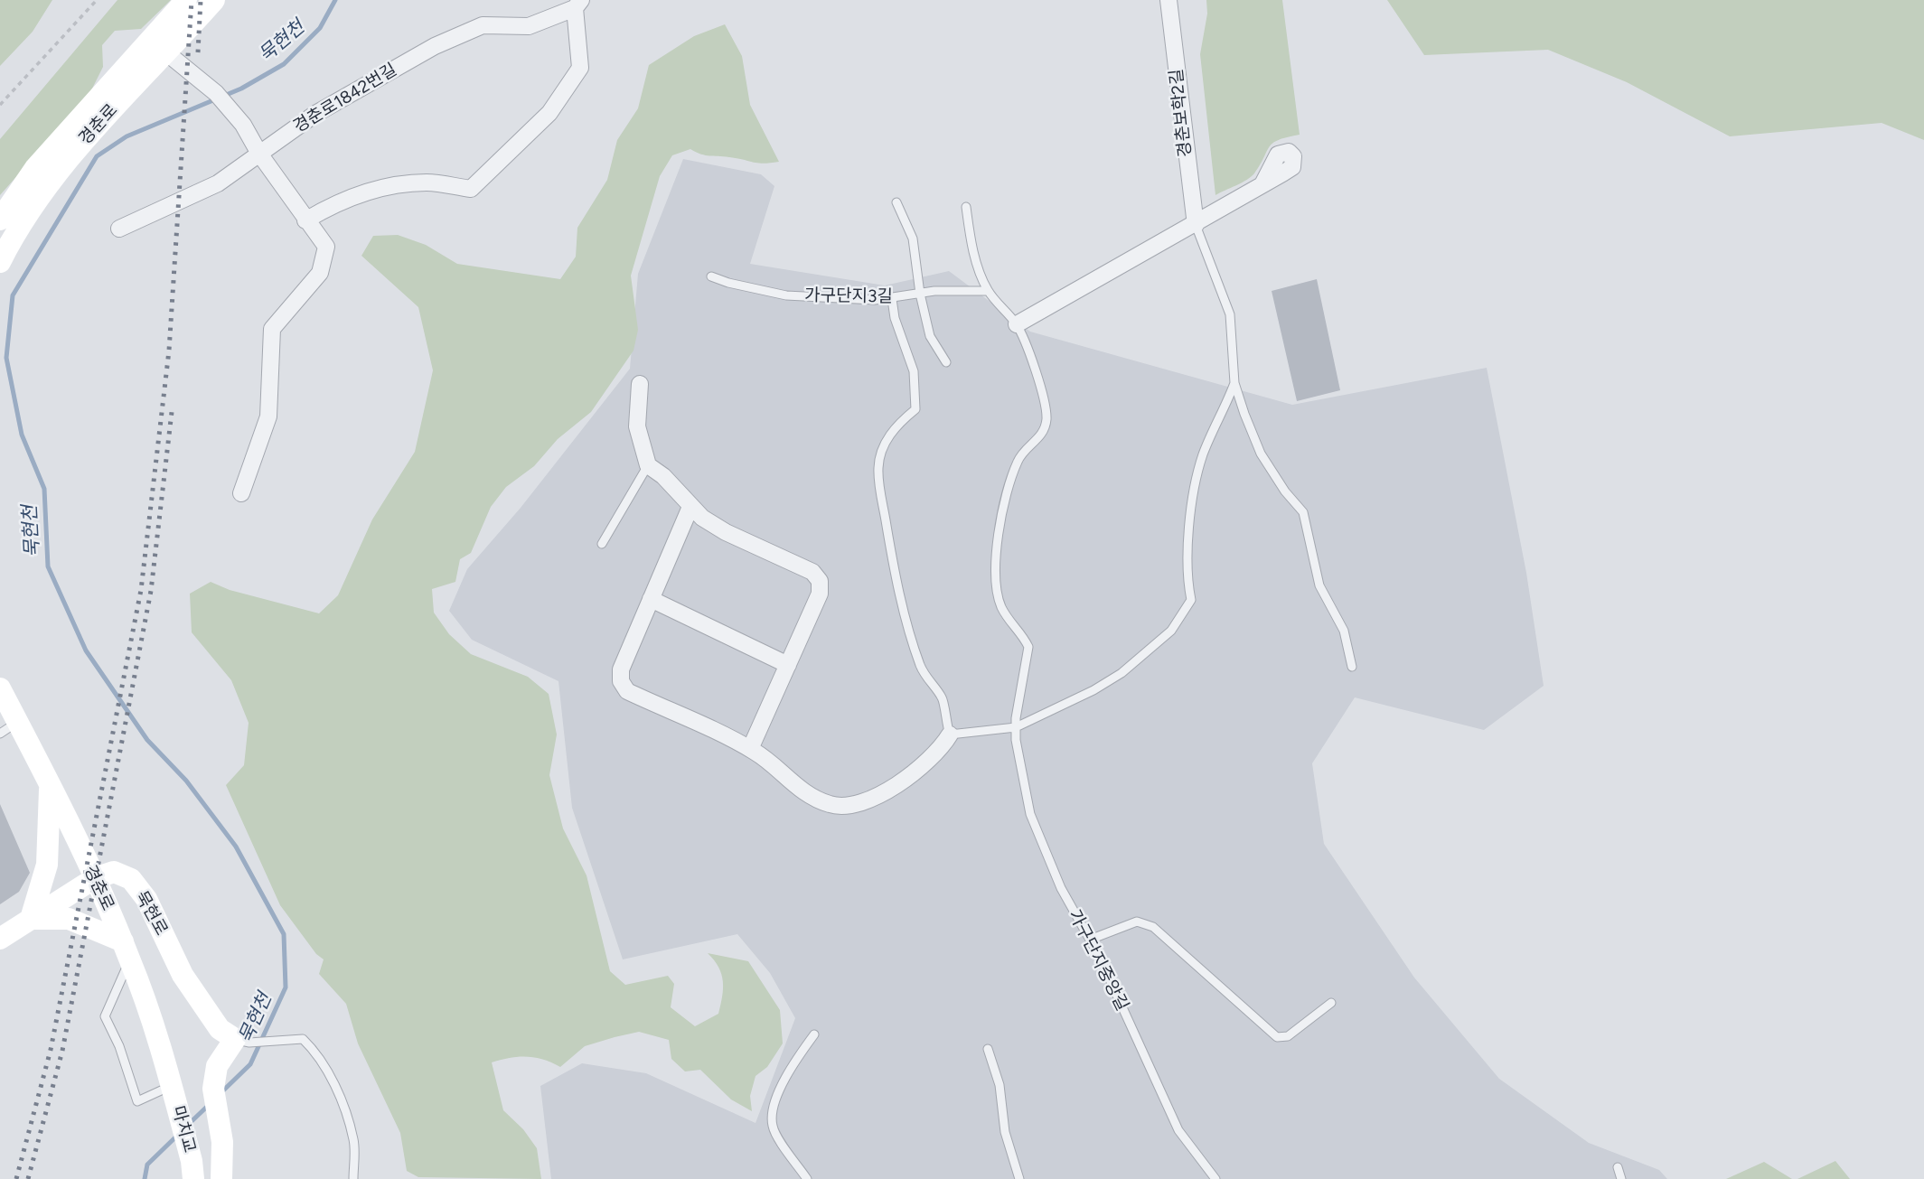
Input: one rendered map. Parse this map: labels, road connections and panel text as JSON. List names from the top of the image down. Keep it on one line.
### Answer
{"streets":{"street":["경춘로1842번길","경춘보학2길","경춘로","묵현로","마치교"],"lane":["가구단지3길","가구단지중앙길"]},"crossings":[["경춘로","묵현로"],["경춘로","마치교"],["가구단지3길","가구단지중앙길"]],"water":["묵현천"]}
